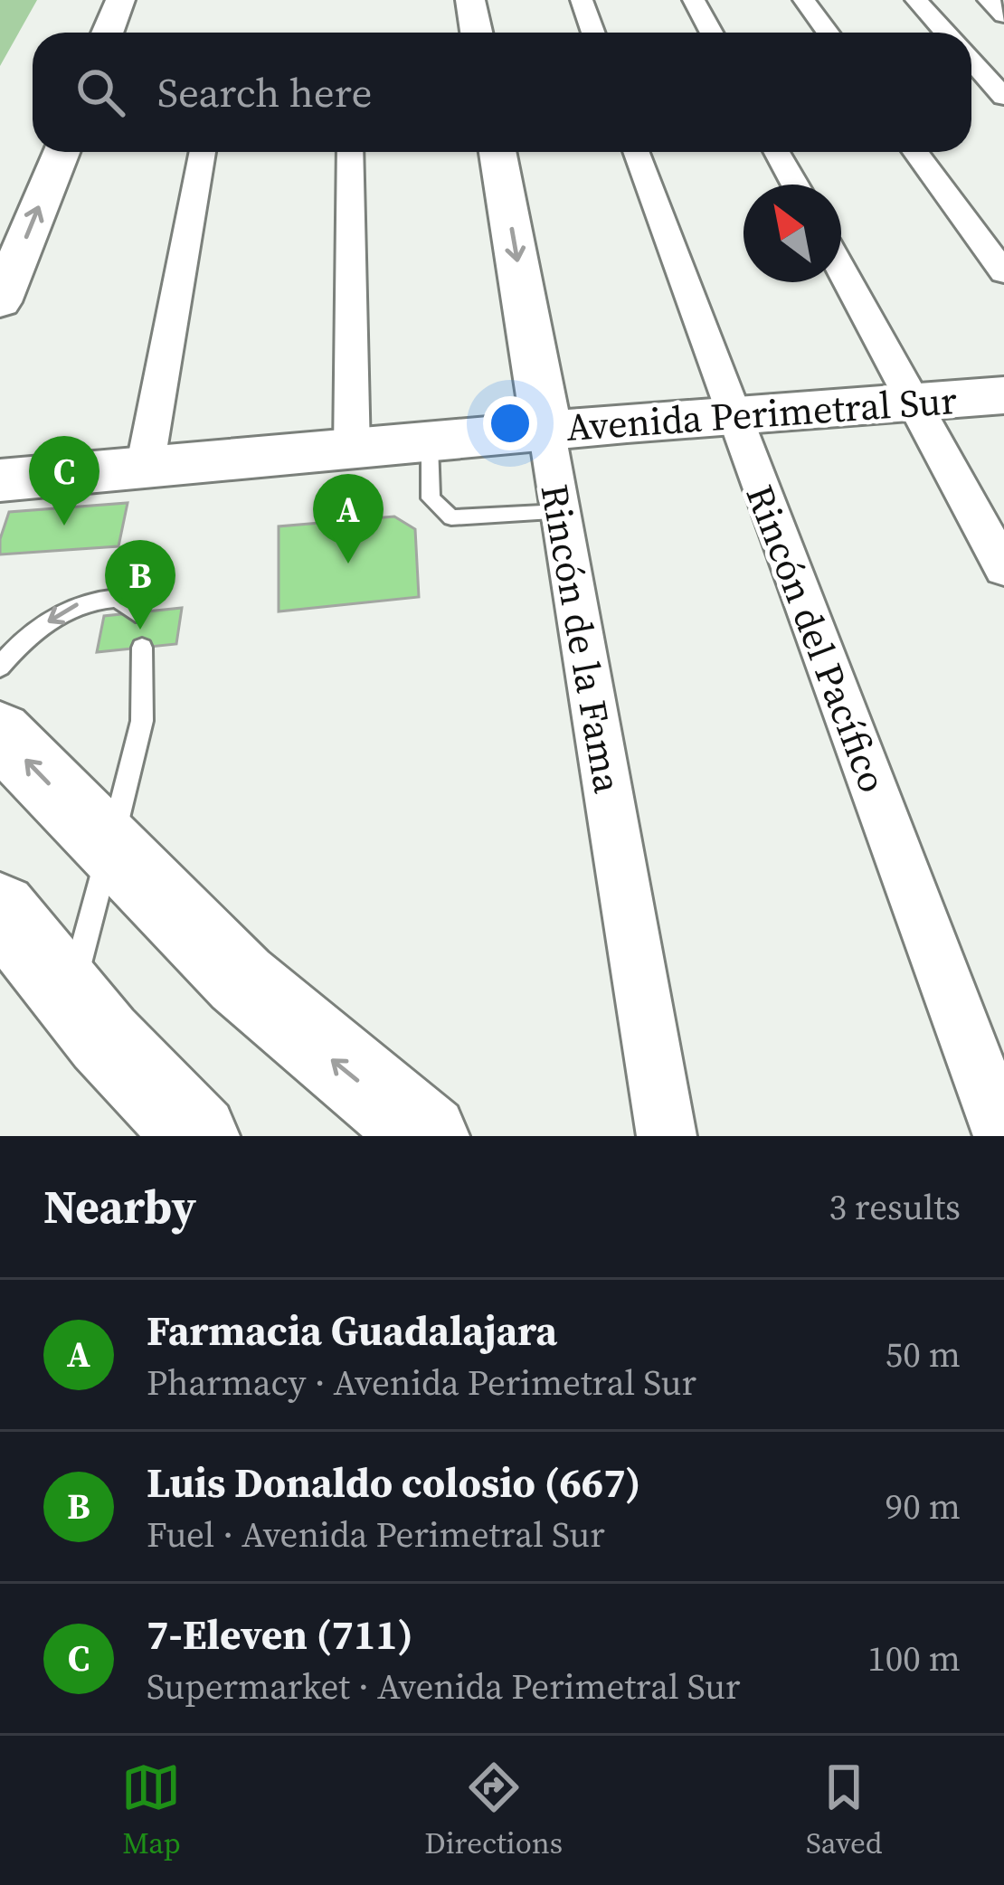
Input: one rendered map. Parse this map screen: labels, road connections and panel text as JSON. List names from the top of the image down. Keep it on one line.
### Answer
{"streets":{"street":["Avenida Perimetral Sur","Rincón de la Fama","Rincón del Pacífico"]},"crossings":[["Avenida Perimetral Sur","Rincón de la Fama"],["Avenida Perimetral Sur","Rincón del Pacífico"]],"north":"top left","page":{"search":"Search here","pins":["C","A","B"],"heading":["Nearby","3 results"],"list":[{"mark":"A","name":"Farmacia Guadalajara","note":"Pharmacy · Avenida Perimetral Sur","value":"50 m"},{"mark":"B","name":"Luis Donaldo colosio (667)","note":"Fuel · Avenida Perimetral Sur","value":"90 m"},{"mark":"C","name":"7-Eleven (711)","note":"Supermarket · Avenida Perimetral Sur","value":"100 m"}],"nav":["Map","Directions","Saved"]}}
